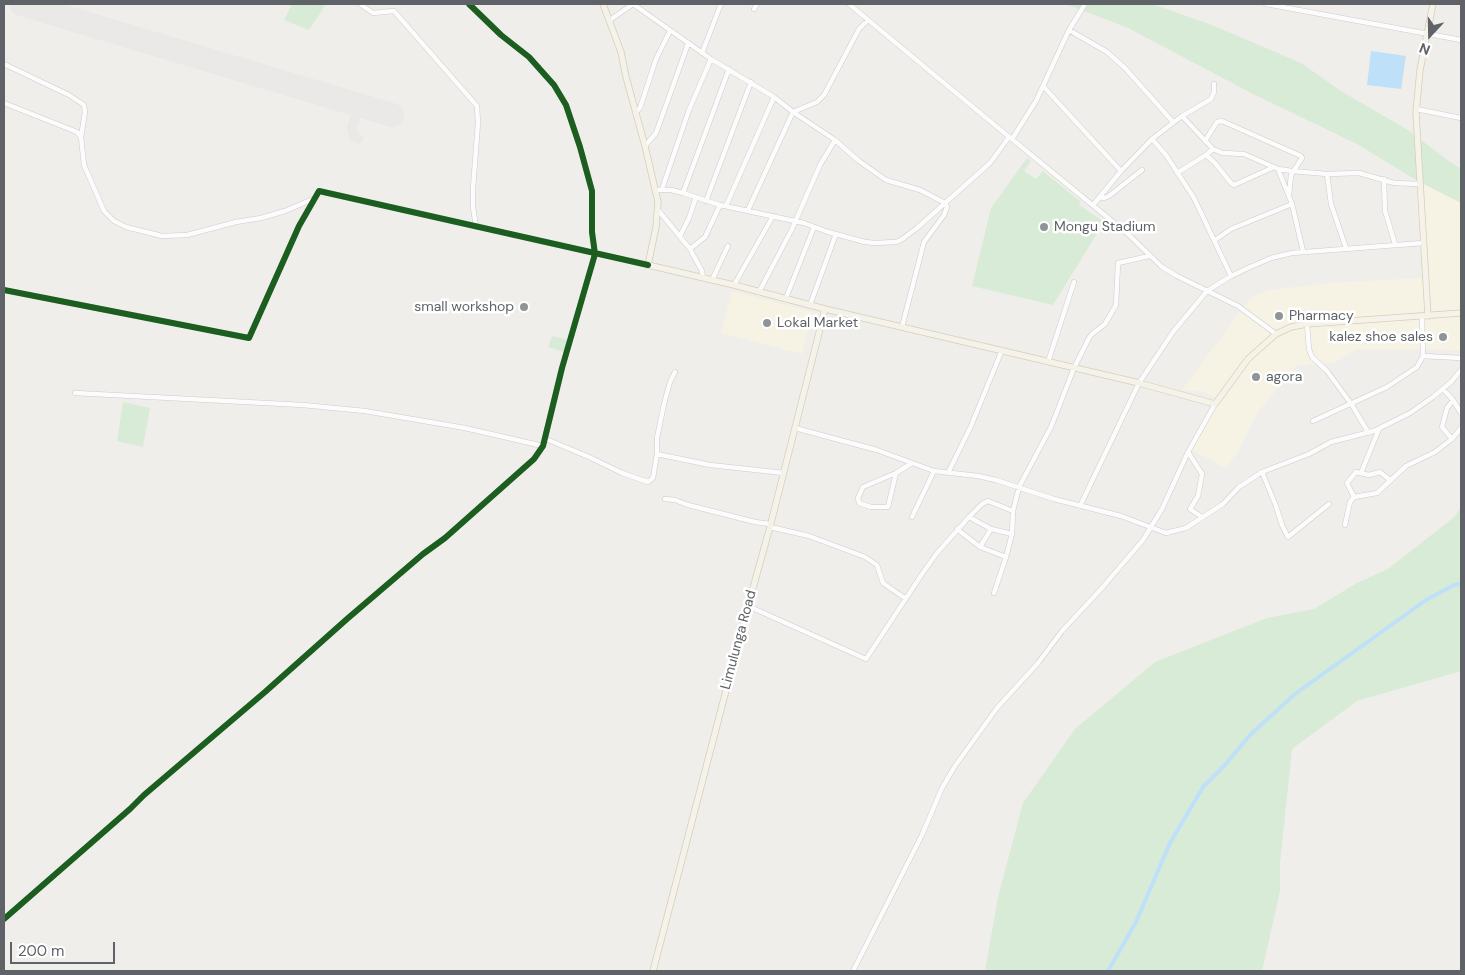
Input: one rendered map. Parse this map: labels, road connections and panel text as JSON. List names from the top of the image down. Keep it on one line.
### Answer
{"streets":{"main road":["Limulunga Road"]},"places":["Mongu Stadium","small workshop","Pharmacy","Lokal Market","kalez shoe sales","agora"],"scale_bar":"200 m","north":"bottom"}
